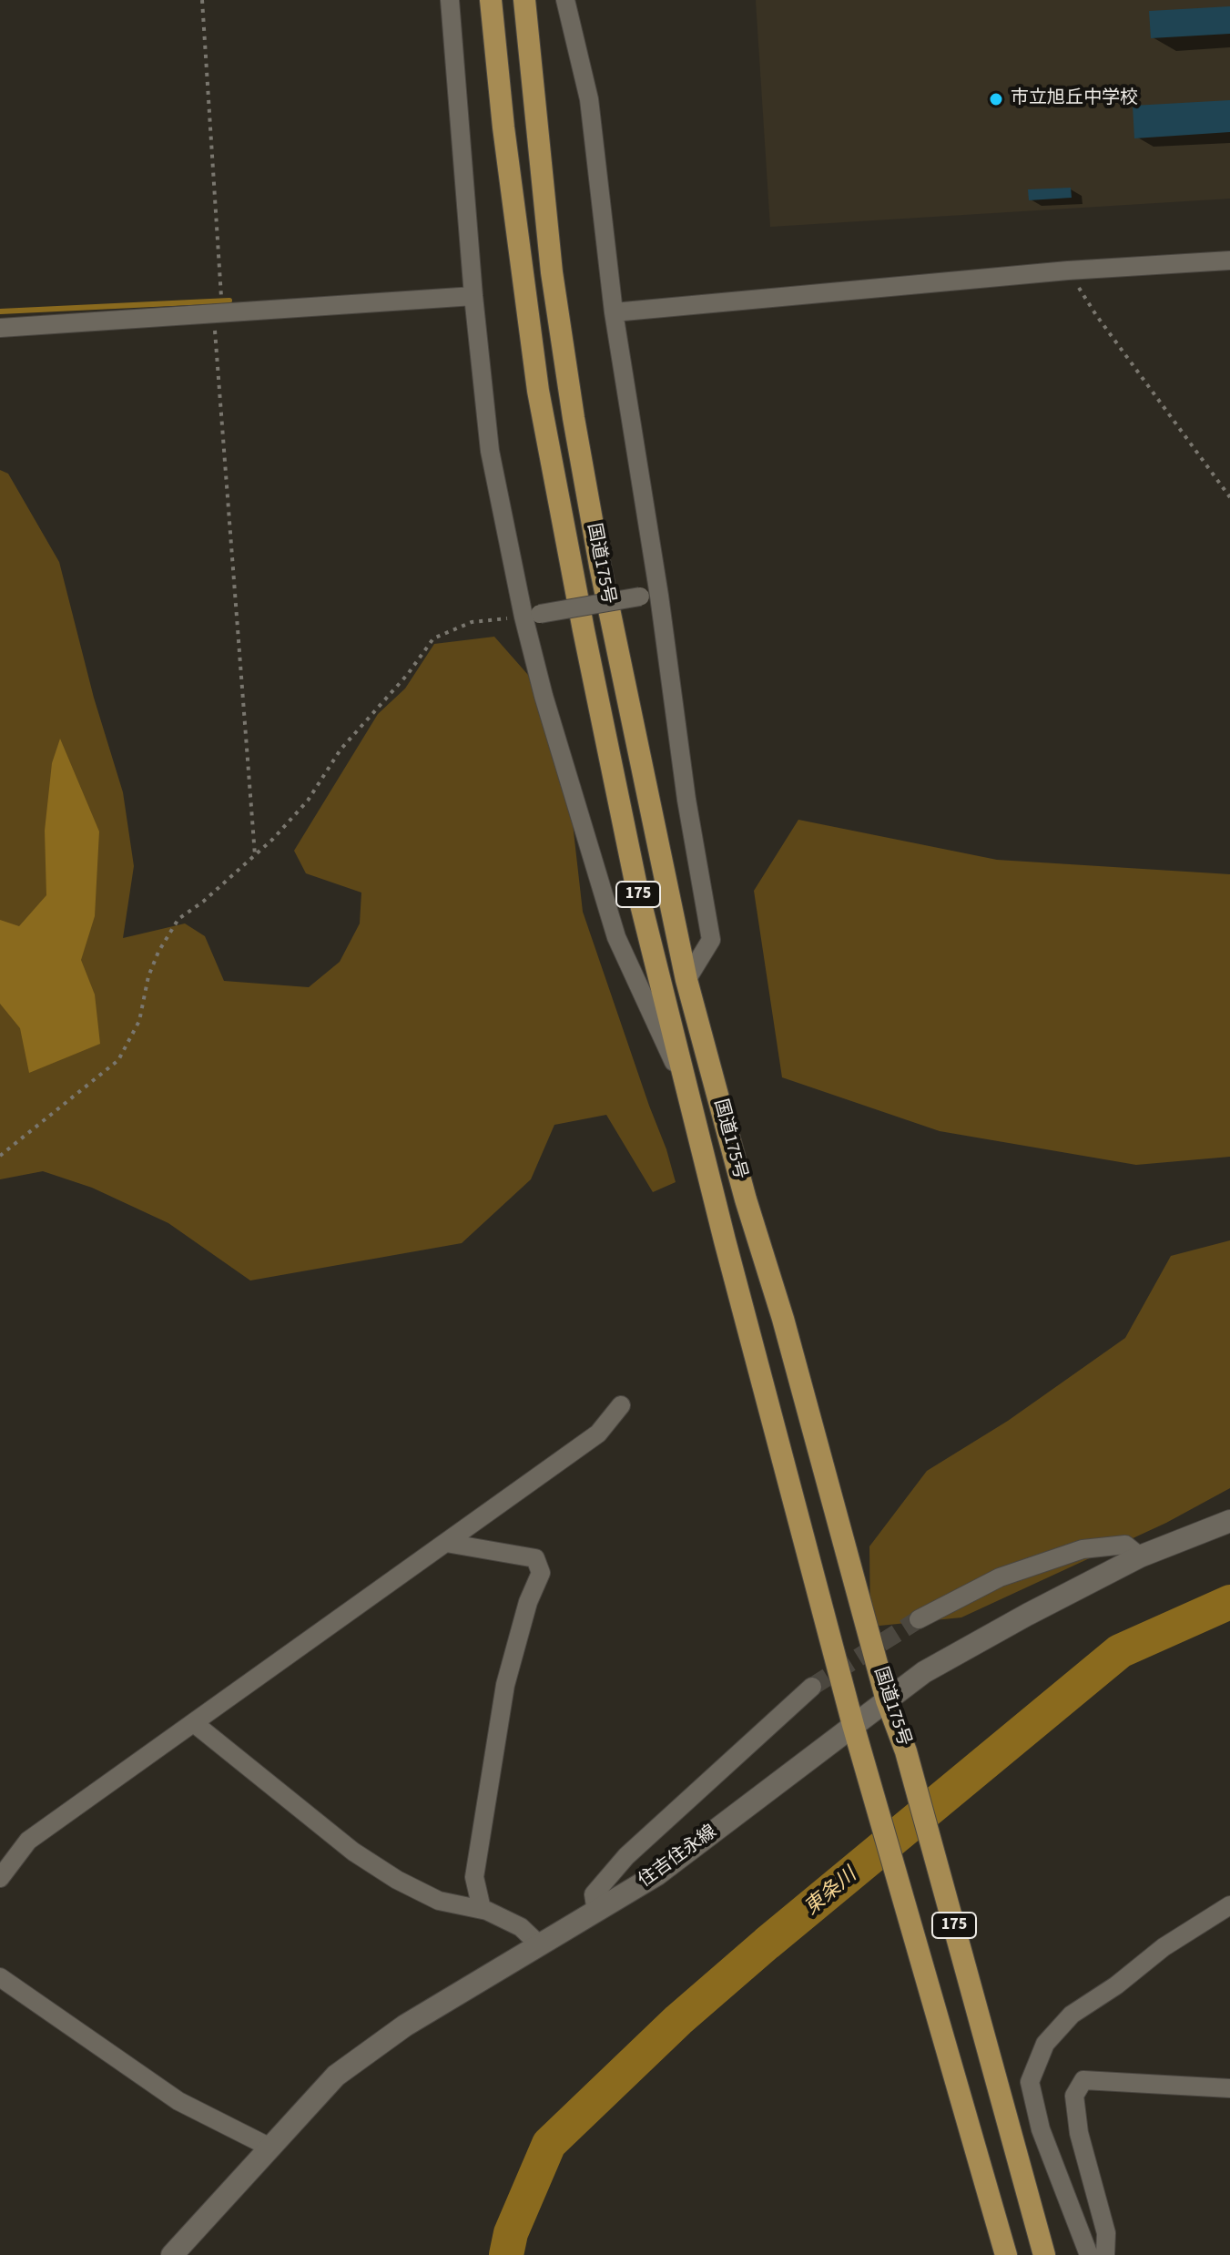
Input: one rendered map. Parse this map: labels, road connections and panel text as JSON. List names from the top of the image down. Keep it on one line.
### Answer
{"streets":{"highway":["国道175号","175"],"main road":["住吉住永線"]},"crossings":[["国道175号","住吉住永線"]],"water":["東条川"],"places":["市立旭丘中学校"]}
